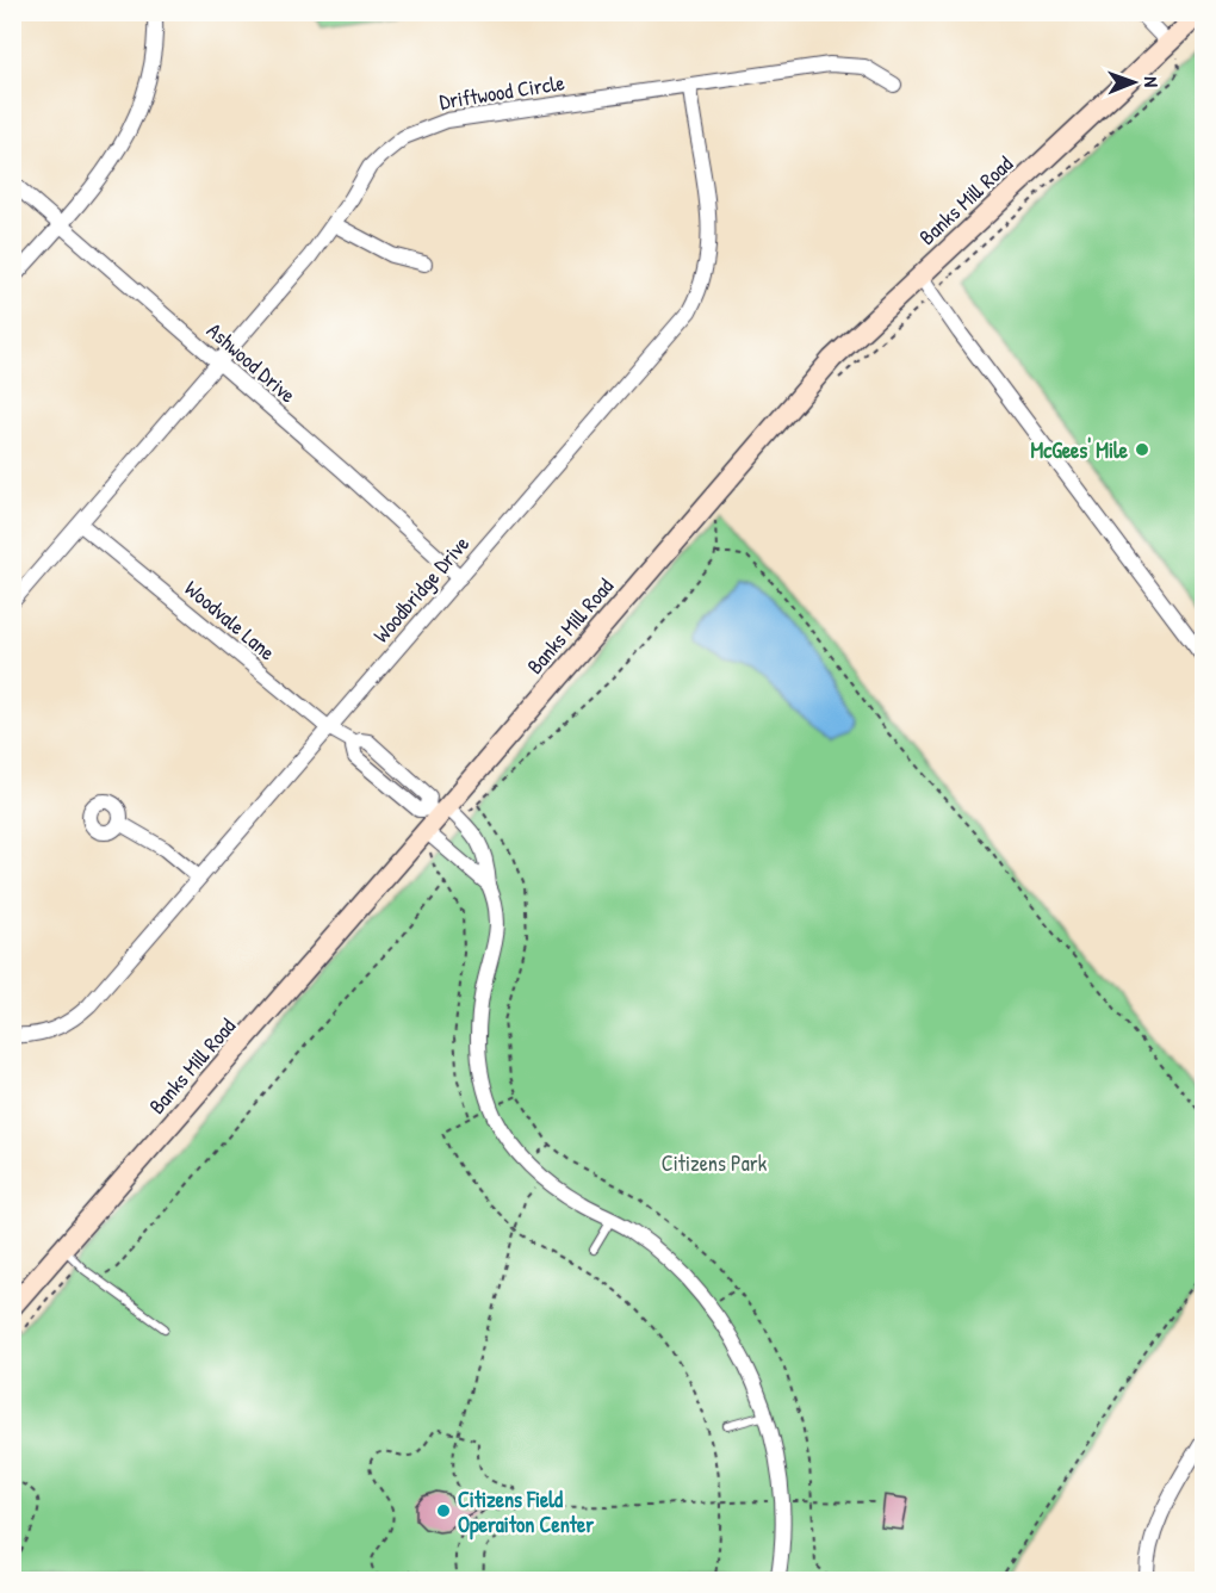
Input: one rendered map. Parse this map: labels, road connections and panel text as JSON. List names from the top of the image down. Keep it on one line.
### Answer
{"streets":{"street":["Driftwood Circle","Banks Mill Road","Ashwood Drive","Woodbridge Drive","Woodvale Lane"]},"crossings":[["Driftwood Circle","Ashwood Drive"],["Driftwood Circle","Woodbridge Drive"],["Banks Mill Road","Woodvale Lane"],["Ashwood Drive","Woodbridge Drive"],["Woodbridge Drive","Woodvale Lane"]],"parks":["Citizens Park"],"places":["McGees' Mile","Citizens Field Operaiton Center"],"north":"right"}
